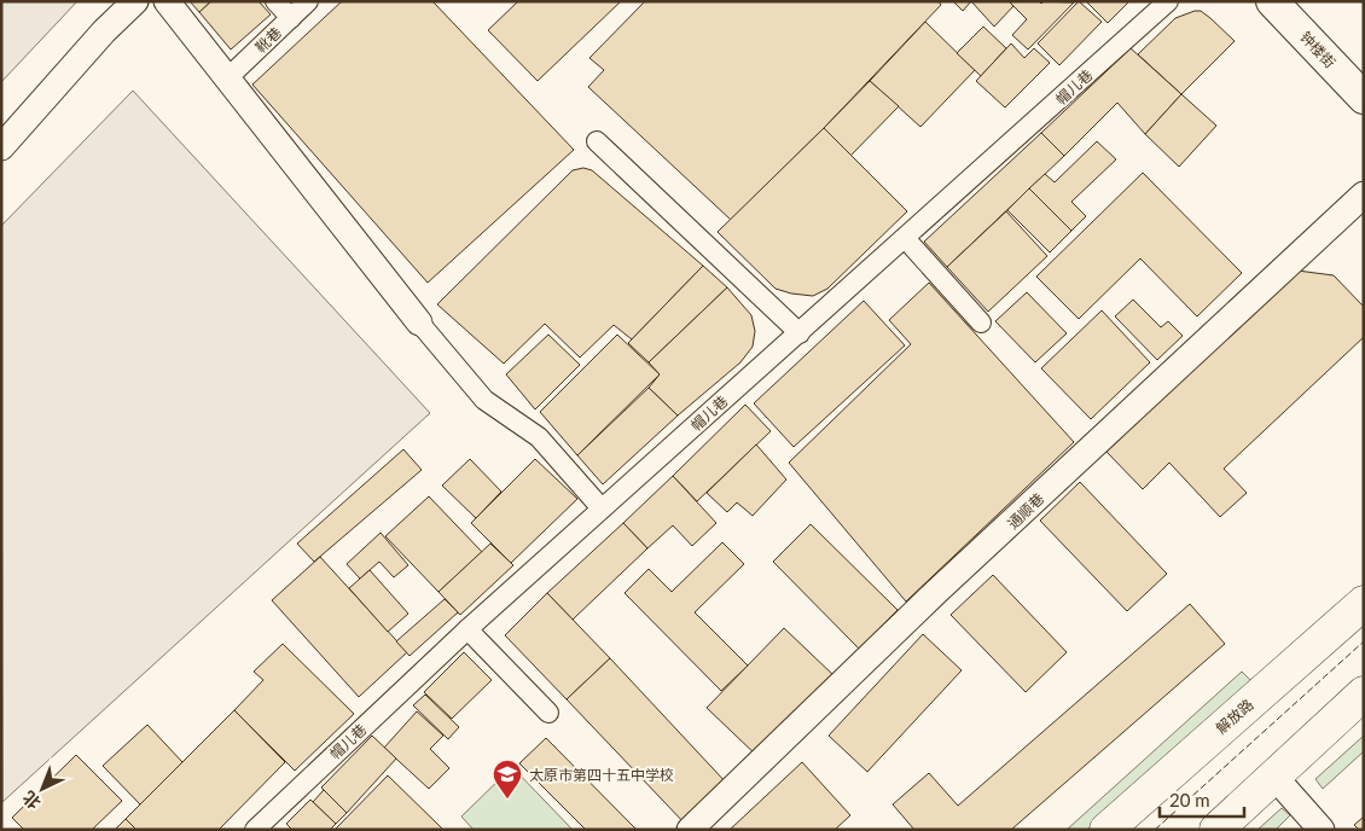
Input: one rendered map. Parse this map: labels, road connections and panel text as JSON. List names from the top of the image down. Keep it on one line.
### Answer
{"streets":{"main road":["解放路"],"street":["靴巷","钟楼街","帽儿巷","通顺巷"]},"places":{"school or university":["太原市第四十五中学校"]},"scale_bar":"20 m","north":"bottom left"}
